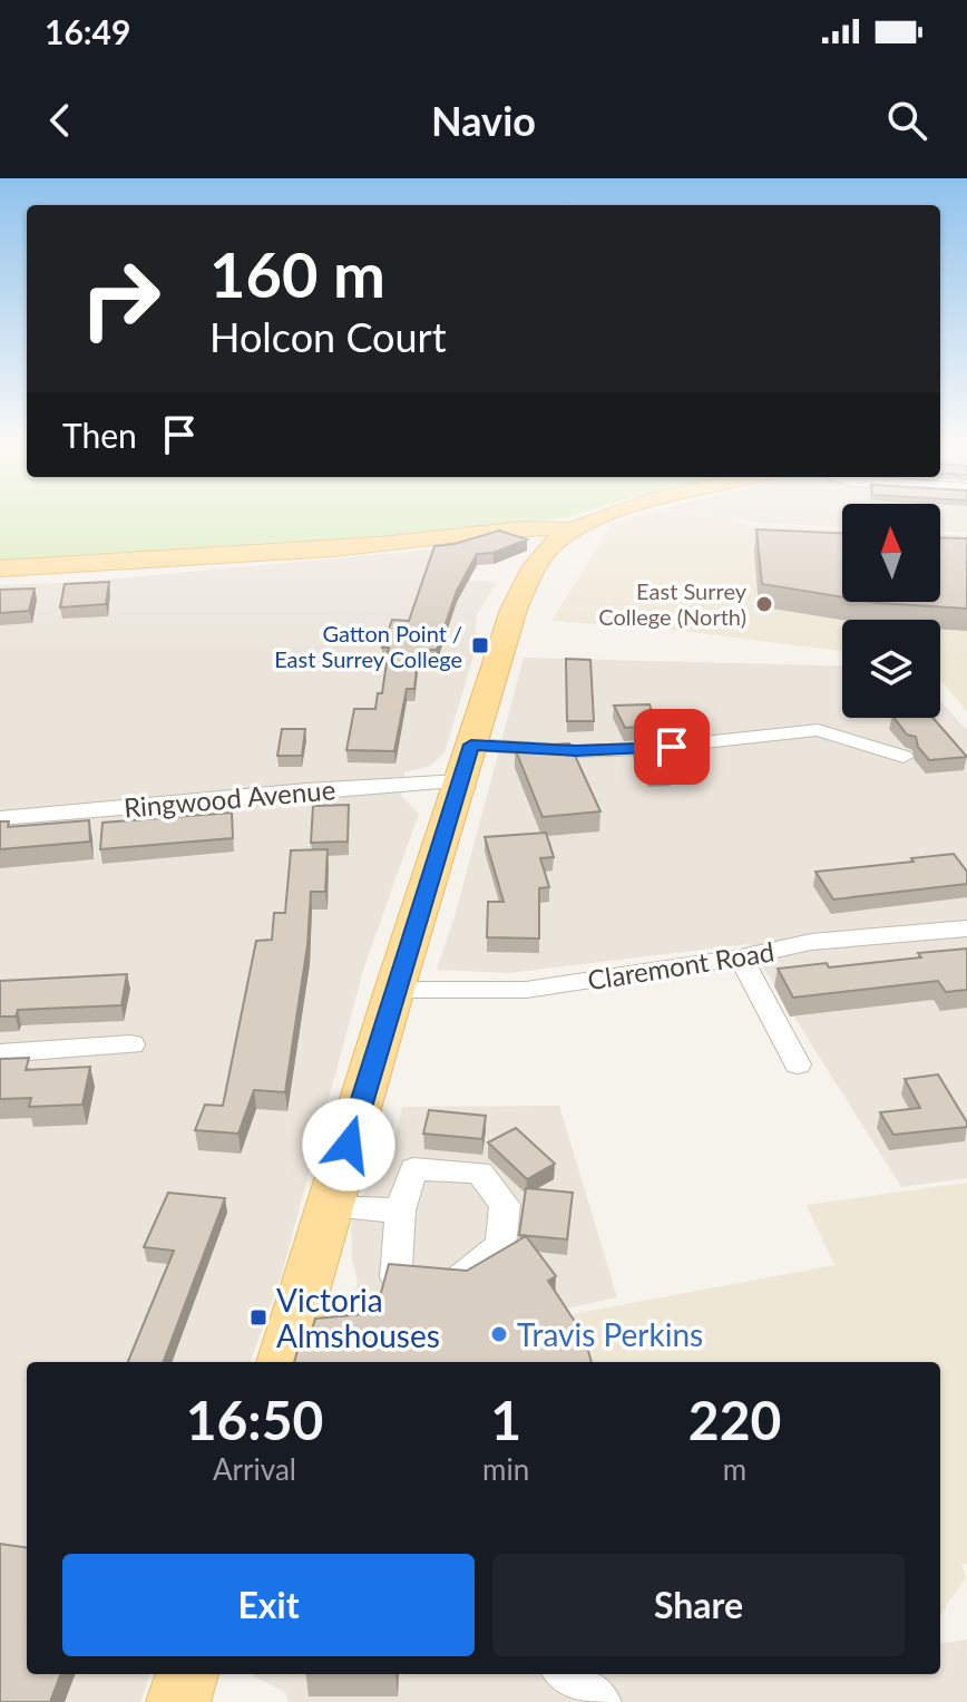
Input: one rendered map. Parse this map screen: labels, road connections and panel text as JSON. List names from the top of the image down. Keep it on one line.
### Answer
{"streets":{"street":["Ringwood Avenue","Claremont Road"]},"places":{"other":["East Surrey College (North)","Travis Perkins"],"transit":["Gatton Point / East Surrey College","Victoria Almshouses"]},"north":"top","page":{"status":"16:49","header":"Navio","turn":["160 m","Holcon Court"],"then":"Then","eta":["16:50","Arrival","1","min","220","m"],"buttons":["Exit","Share"]}}
